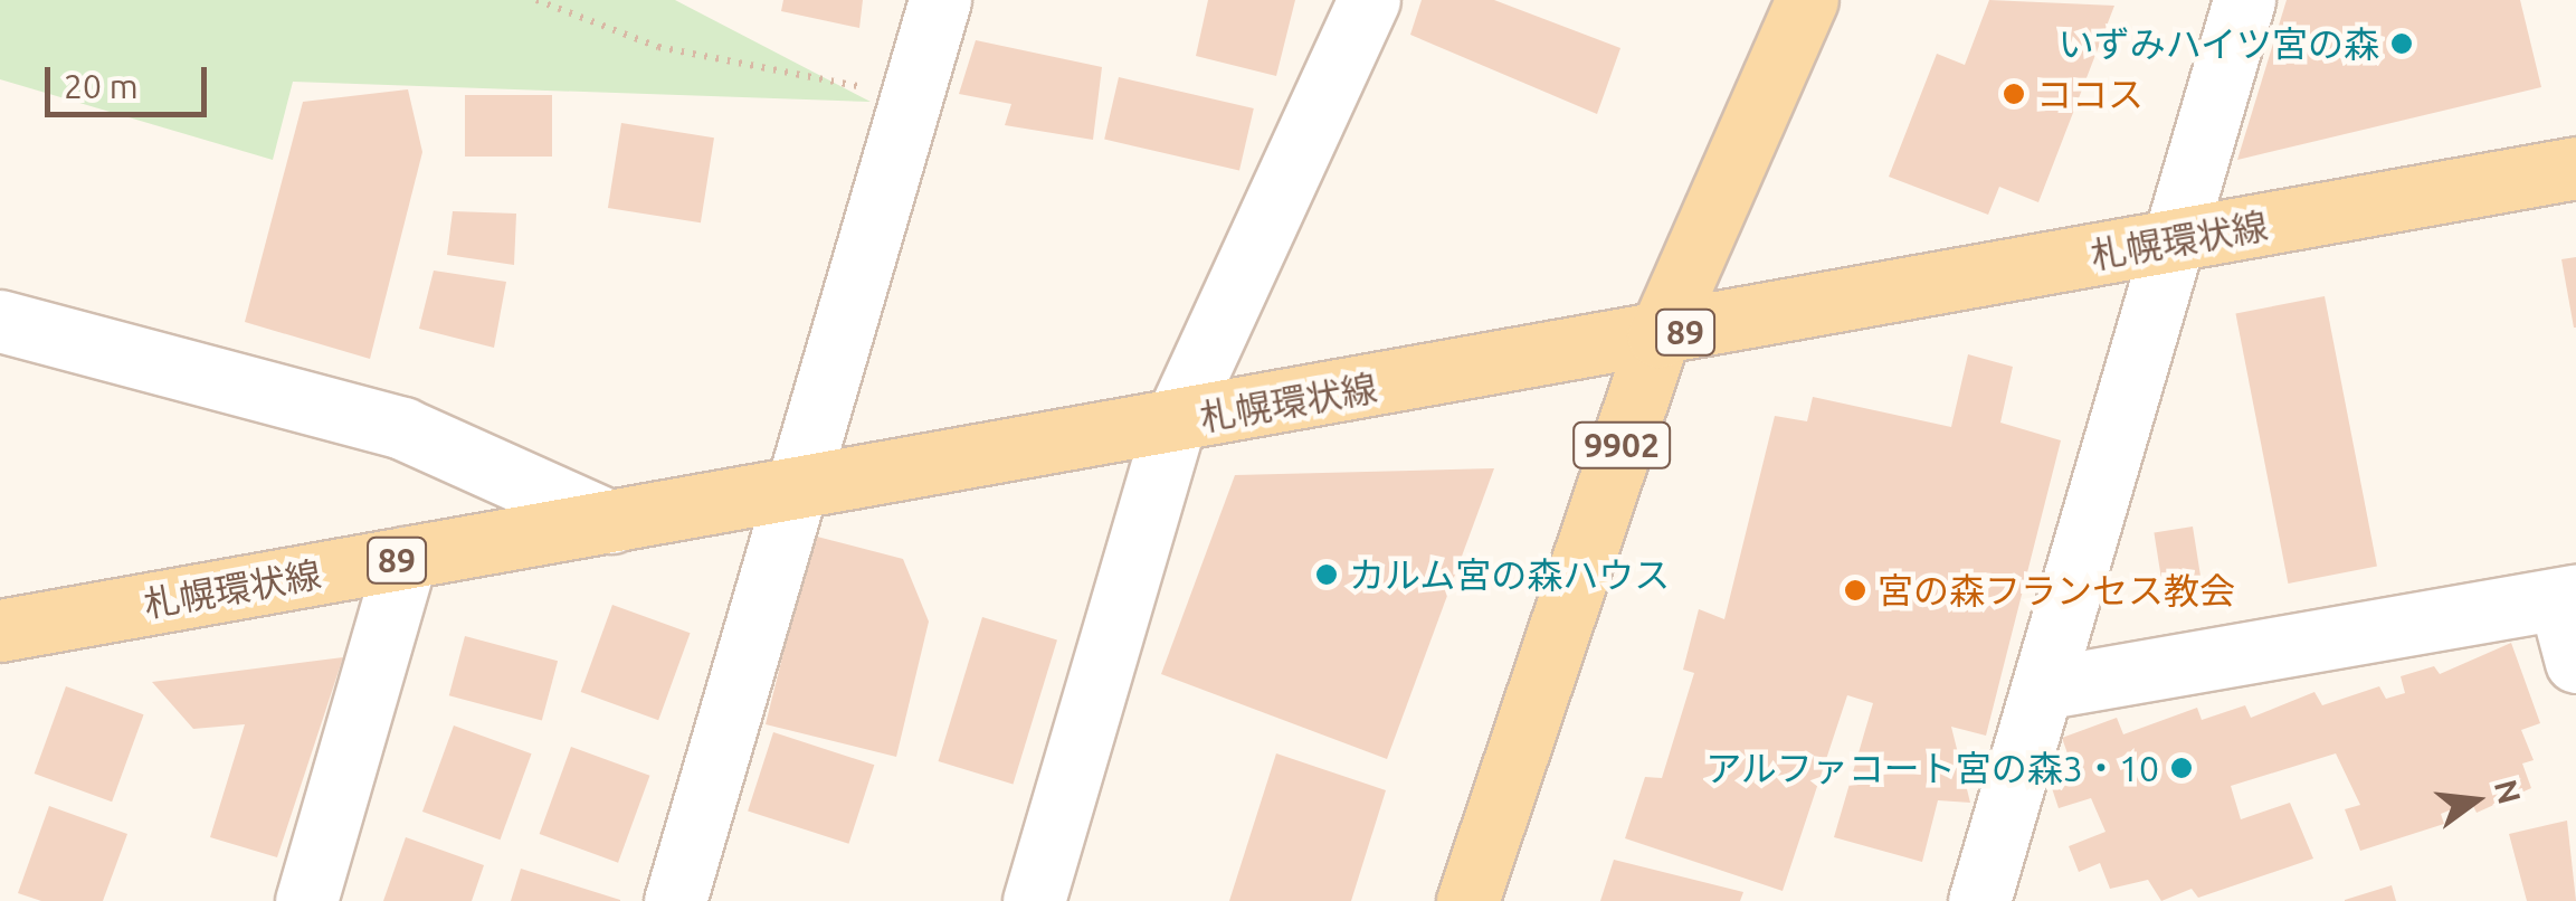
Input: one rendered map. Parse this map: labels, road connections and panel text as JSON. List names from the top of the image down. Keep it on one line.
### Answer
{"streets":{"main road":["札幌環状線","89","9902"]},"crossings":[["札幌環状線","9902"]],"places":["いずみハイツ宮の森","ココス","カルム宮の森ハウス","宮の森フランセス教会","アルファコート宮の森3・10"],"scale_bar":"20 m","north":"right"}
